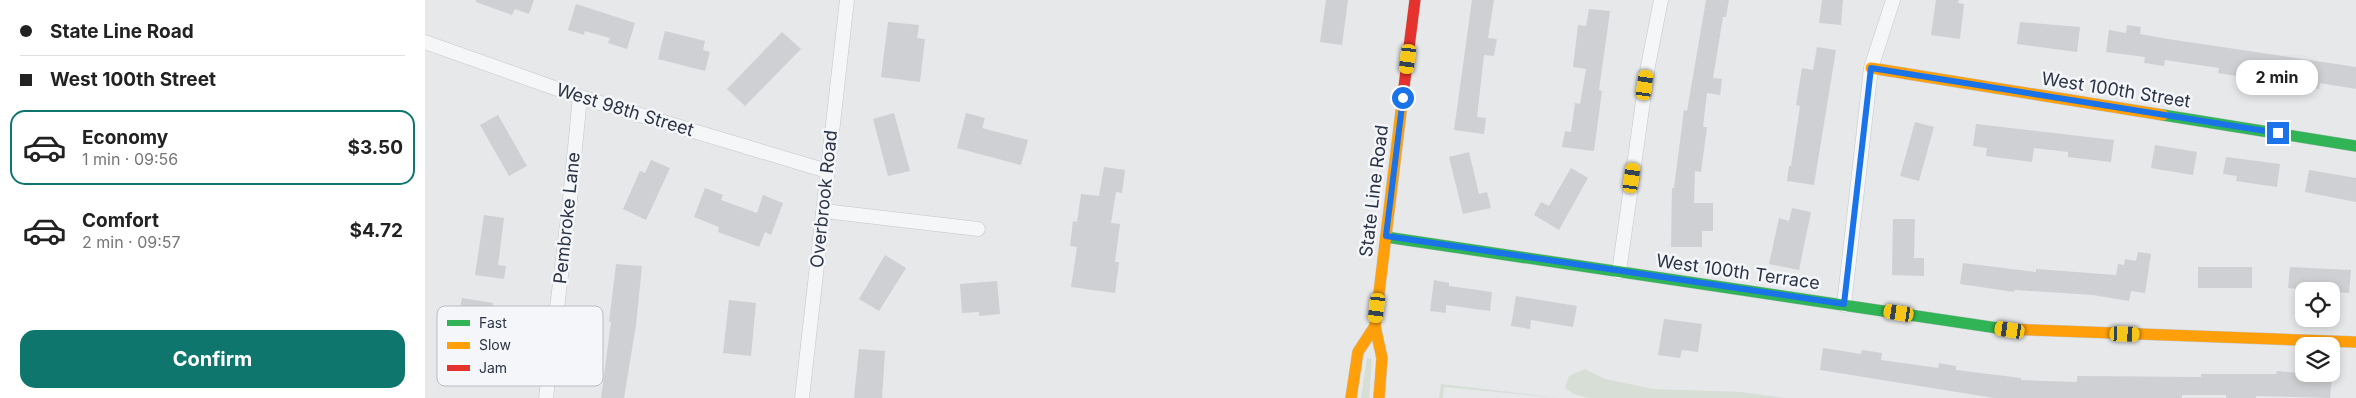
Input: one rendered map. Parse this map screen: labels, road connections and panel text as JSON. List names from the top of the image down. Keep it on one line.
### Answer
{"streets":{"street":["West 100th Street","West 98th Street","State Line Road","Overbrook Road","Pembroke Lane","West 100th Terrace"]},"crossings":[["West 98th Street","Overbrook Road"],["West 98th Street","Pembroke Lane"],["State Line Road","West 100th Terrace"]],"legend":["Fast","Slow","Jam"],"page":{"banner":["State Line Road","West 100th Street"],"bubble":"2 min","list":[{"name":"Economy","note":"1 min · 09:56","value":"$3.50"},{"name":"Comfort","note":"2 min · 09:57","value":"$4.72"}],"buttons":"Confirm"}}
